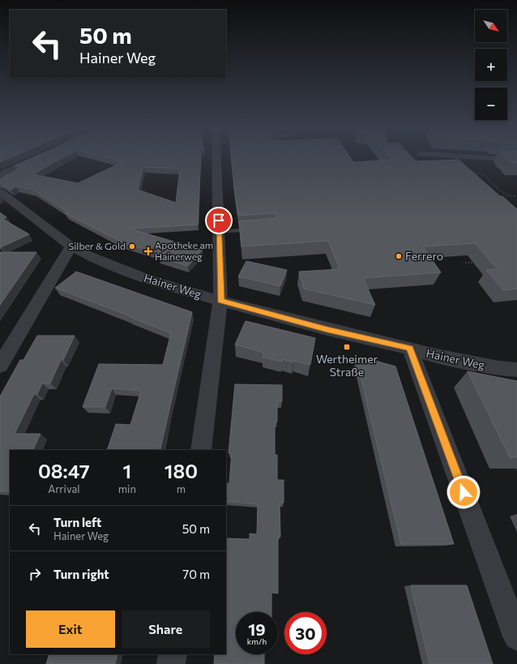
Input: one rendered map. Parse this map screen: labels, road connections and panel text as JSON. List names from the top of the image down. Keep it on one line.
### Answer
{"streets":{"street":["Hainer Weg"]},"places":{"other":["Silber & Gold","Ferrero"],"health":["Apotheke am Hainerweg"],"transit":["Wertheimer Straße"]},"north":"bottom right","page":{"map_buttons":["+","−"],"turn":["50 m","Hainer Weg"],"eta":["08:47","Arrival","1","min","180","m"],"list":[{"name":"Turn left","note":"Hainer Weg","value":"50 m"},{"name":"Turn right","value":"70 m"}],"buttons":["Exit","Share"],"speed":"19 km/h","limit":"30"}}
